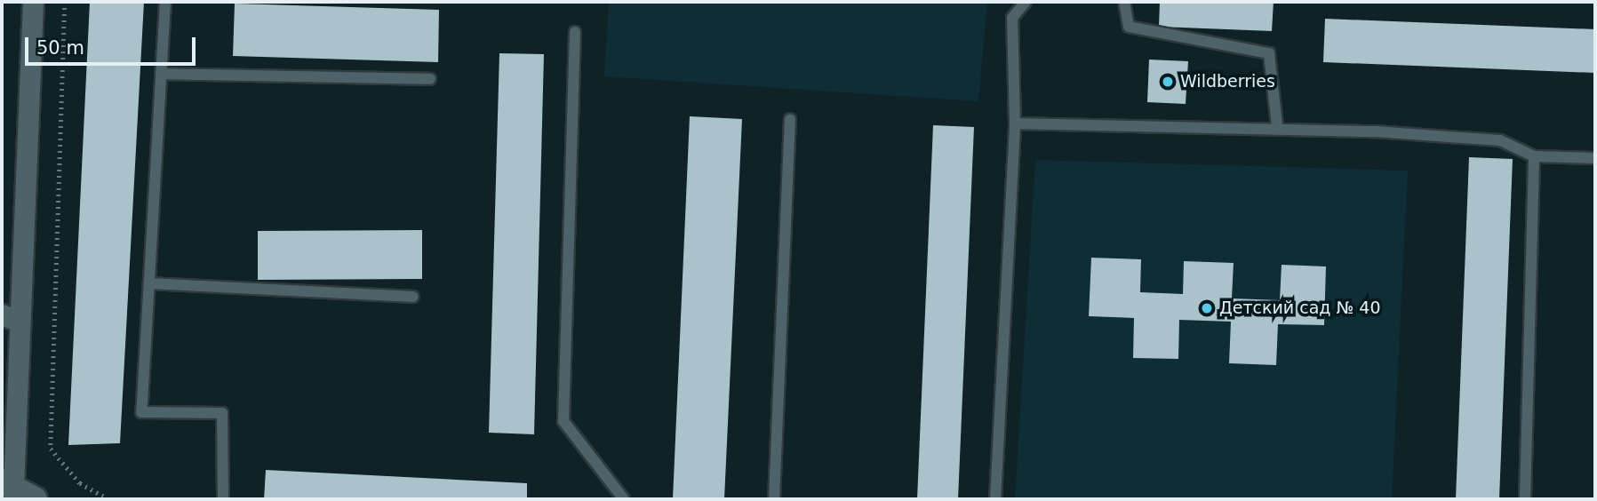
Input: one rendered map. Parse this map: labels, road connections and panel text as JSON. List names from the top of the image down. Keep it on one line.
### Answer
{"places":["Wildberries","Детский сад № 40"],"scale_bar":"50 m"}
